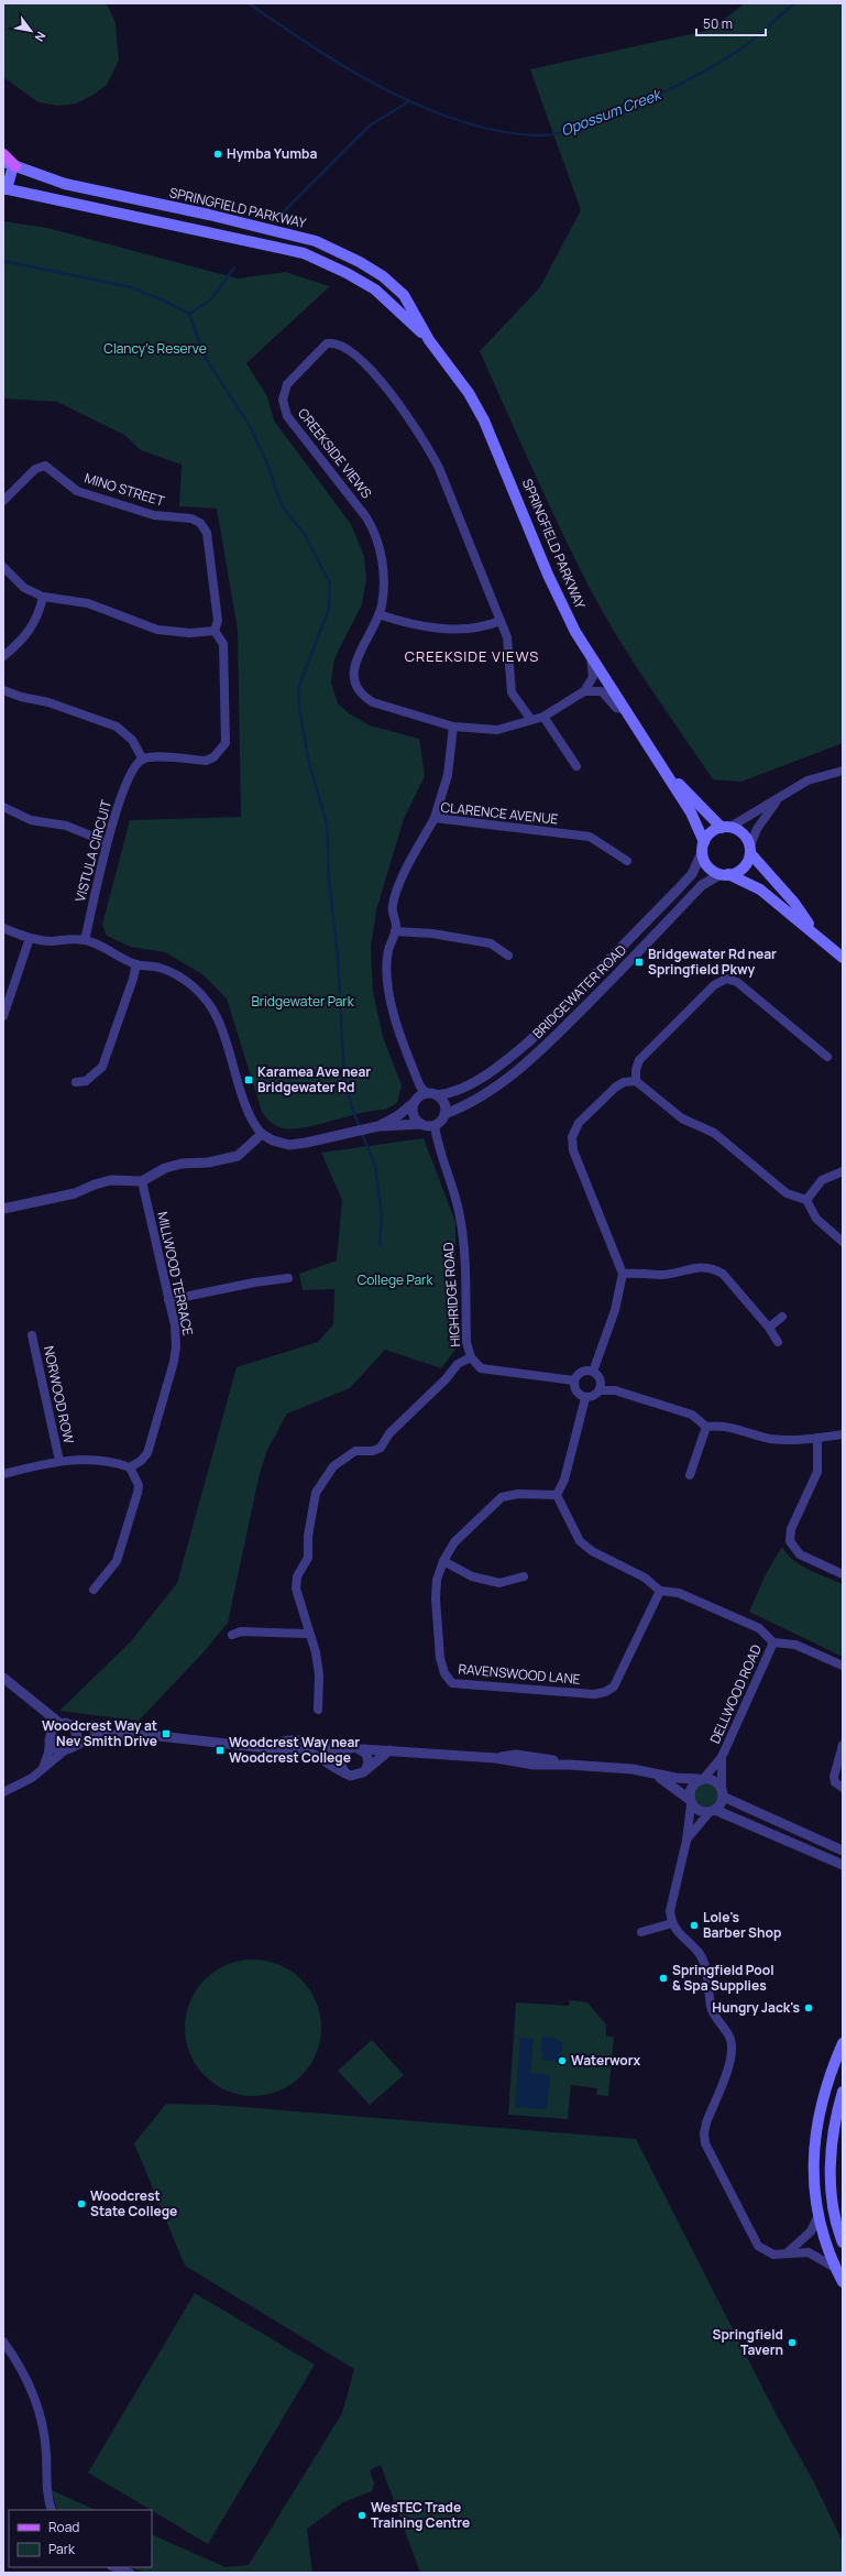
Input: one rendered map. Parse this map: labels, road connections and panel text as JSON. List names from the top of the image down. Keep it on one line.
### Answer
{"streets":{"main road":["SPRINGFIELD PARKWAY"],"street":["CREEKSIDE VIEWS","MINO STREET","CLARENCE AVENUE","VISTULA CIRCUIT","BRIDGEWATER ROAD","MILLWOOD TERRACE","HIGHRIDGE ROAD","NORWOOD ROW","RAVENSWOOD LANE","DELLWOOD ROAD"]},"crossings":[["SPRINGFIELD PARKWAY","BRIDGEWATER ROAD"],["CLARENCE AVENUE","BRIDGEWATER ROAD"],["CLARENCE AVENUE","HIGHRIDGE ROAD"],["BRIDGEWATER ROAD","HIGHRIDGE ROAD"]],"districts":["CREEKSIDE VIEWS"],"water":["Opossum Creek"],"parks":["Clancy's Reserve","Bridgewater Park","College Park"],"places":{"other":["Hymba Yumba","Lole's Barber Shop","Springfield Pool & Spa Supplies","Hungry Jack's","Waterworx","Woodcrest State College","Springfield Tavern","WesTEC Trade Training Centre"],"transit":["Bridgewater Rd near Springfield Pkwy","Karamea Ave near Bridgewater Rd","Woodcrest Way at Nev Smith Drive","Woodcrest Way near Woodcrest College"]},"legend":["Road","Park"],"scale_bar":"50 m","north":"bottom right"}
